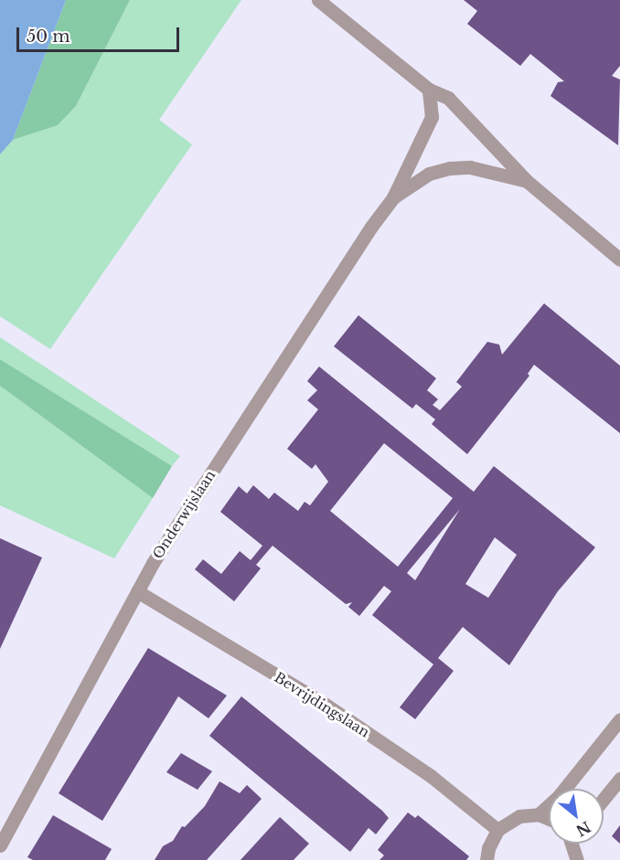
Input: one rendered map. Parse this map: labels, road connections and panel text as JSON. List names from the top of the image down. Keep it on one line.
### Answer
{"streets":{"street":["Onderwijslaan","Bevrijdingslaan"]},"crossings":[["Onderwijslaan","Bevrijdingslaan"]],"scale_bar":"50 m","north":"bottom right"}
